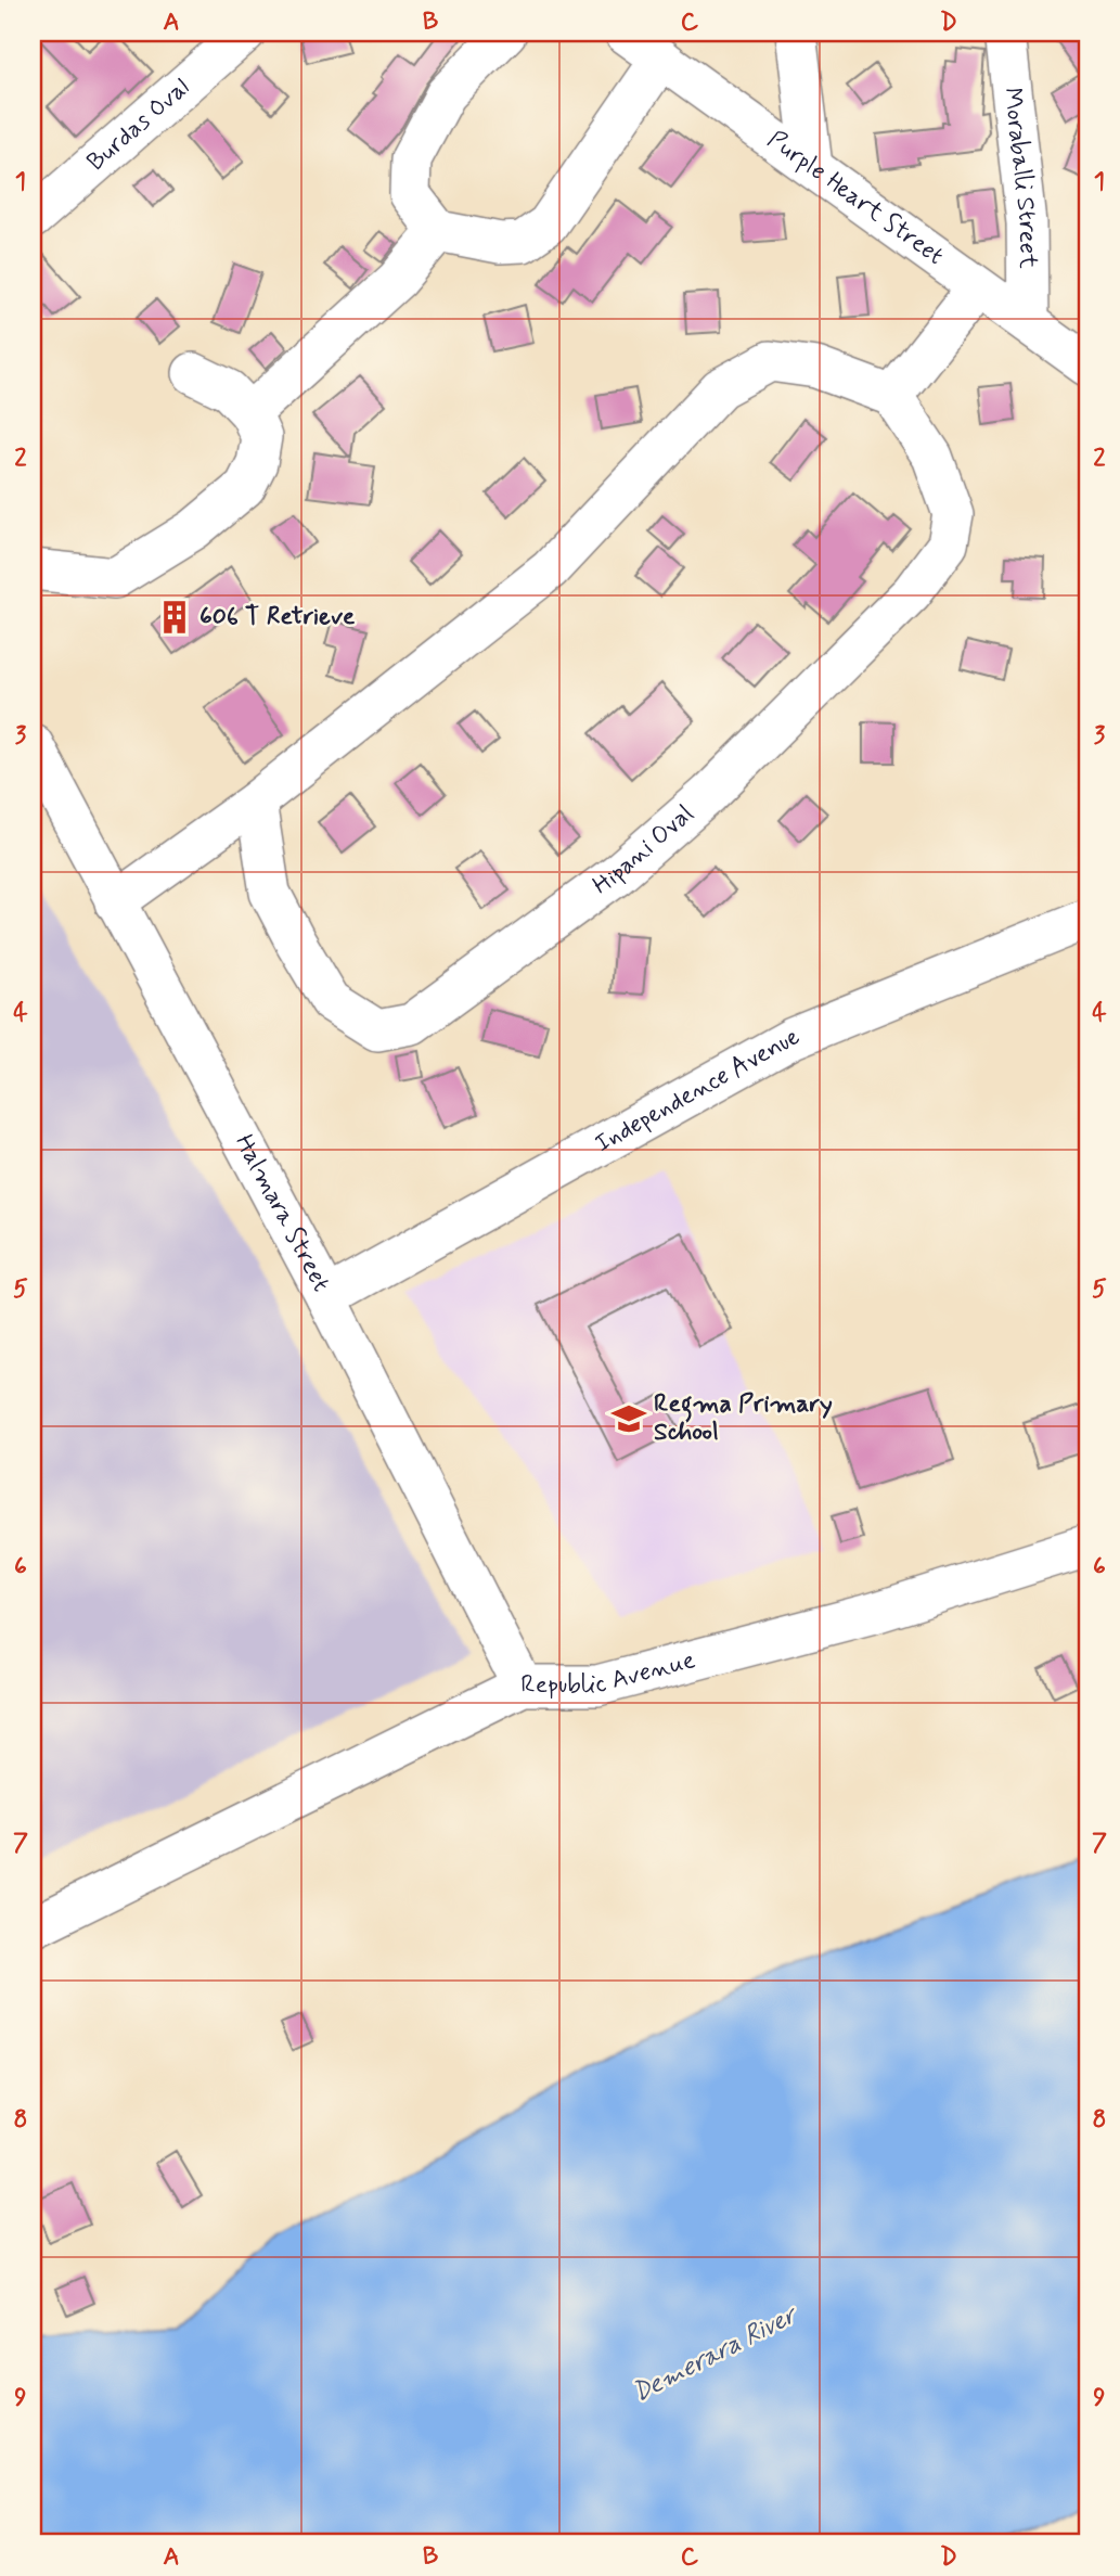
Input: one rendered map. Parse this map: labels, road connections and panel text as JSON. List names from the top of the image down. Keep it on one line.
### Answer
{"streets":{"street":["Burdas Oval","Moraballi Street","Purple Heart Street","Hipani Oval","Independence Avenue","Halmara Street","Republic Avenue"]},"crossings":[["Moraballi Street","Purple Heart Street"],["Independence Avenue","Halmara Street"],["Halmara Street","Republic Avenue"]],"water":["Demerara River"],"places":{"building":["606 T Retrieve"],"school or university":["Regma Primary School"]},"grid":{"columns":["A","B","C","D"],"rows":["1","2","3","4","5","6","7","8","9"]}}
